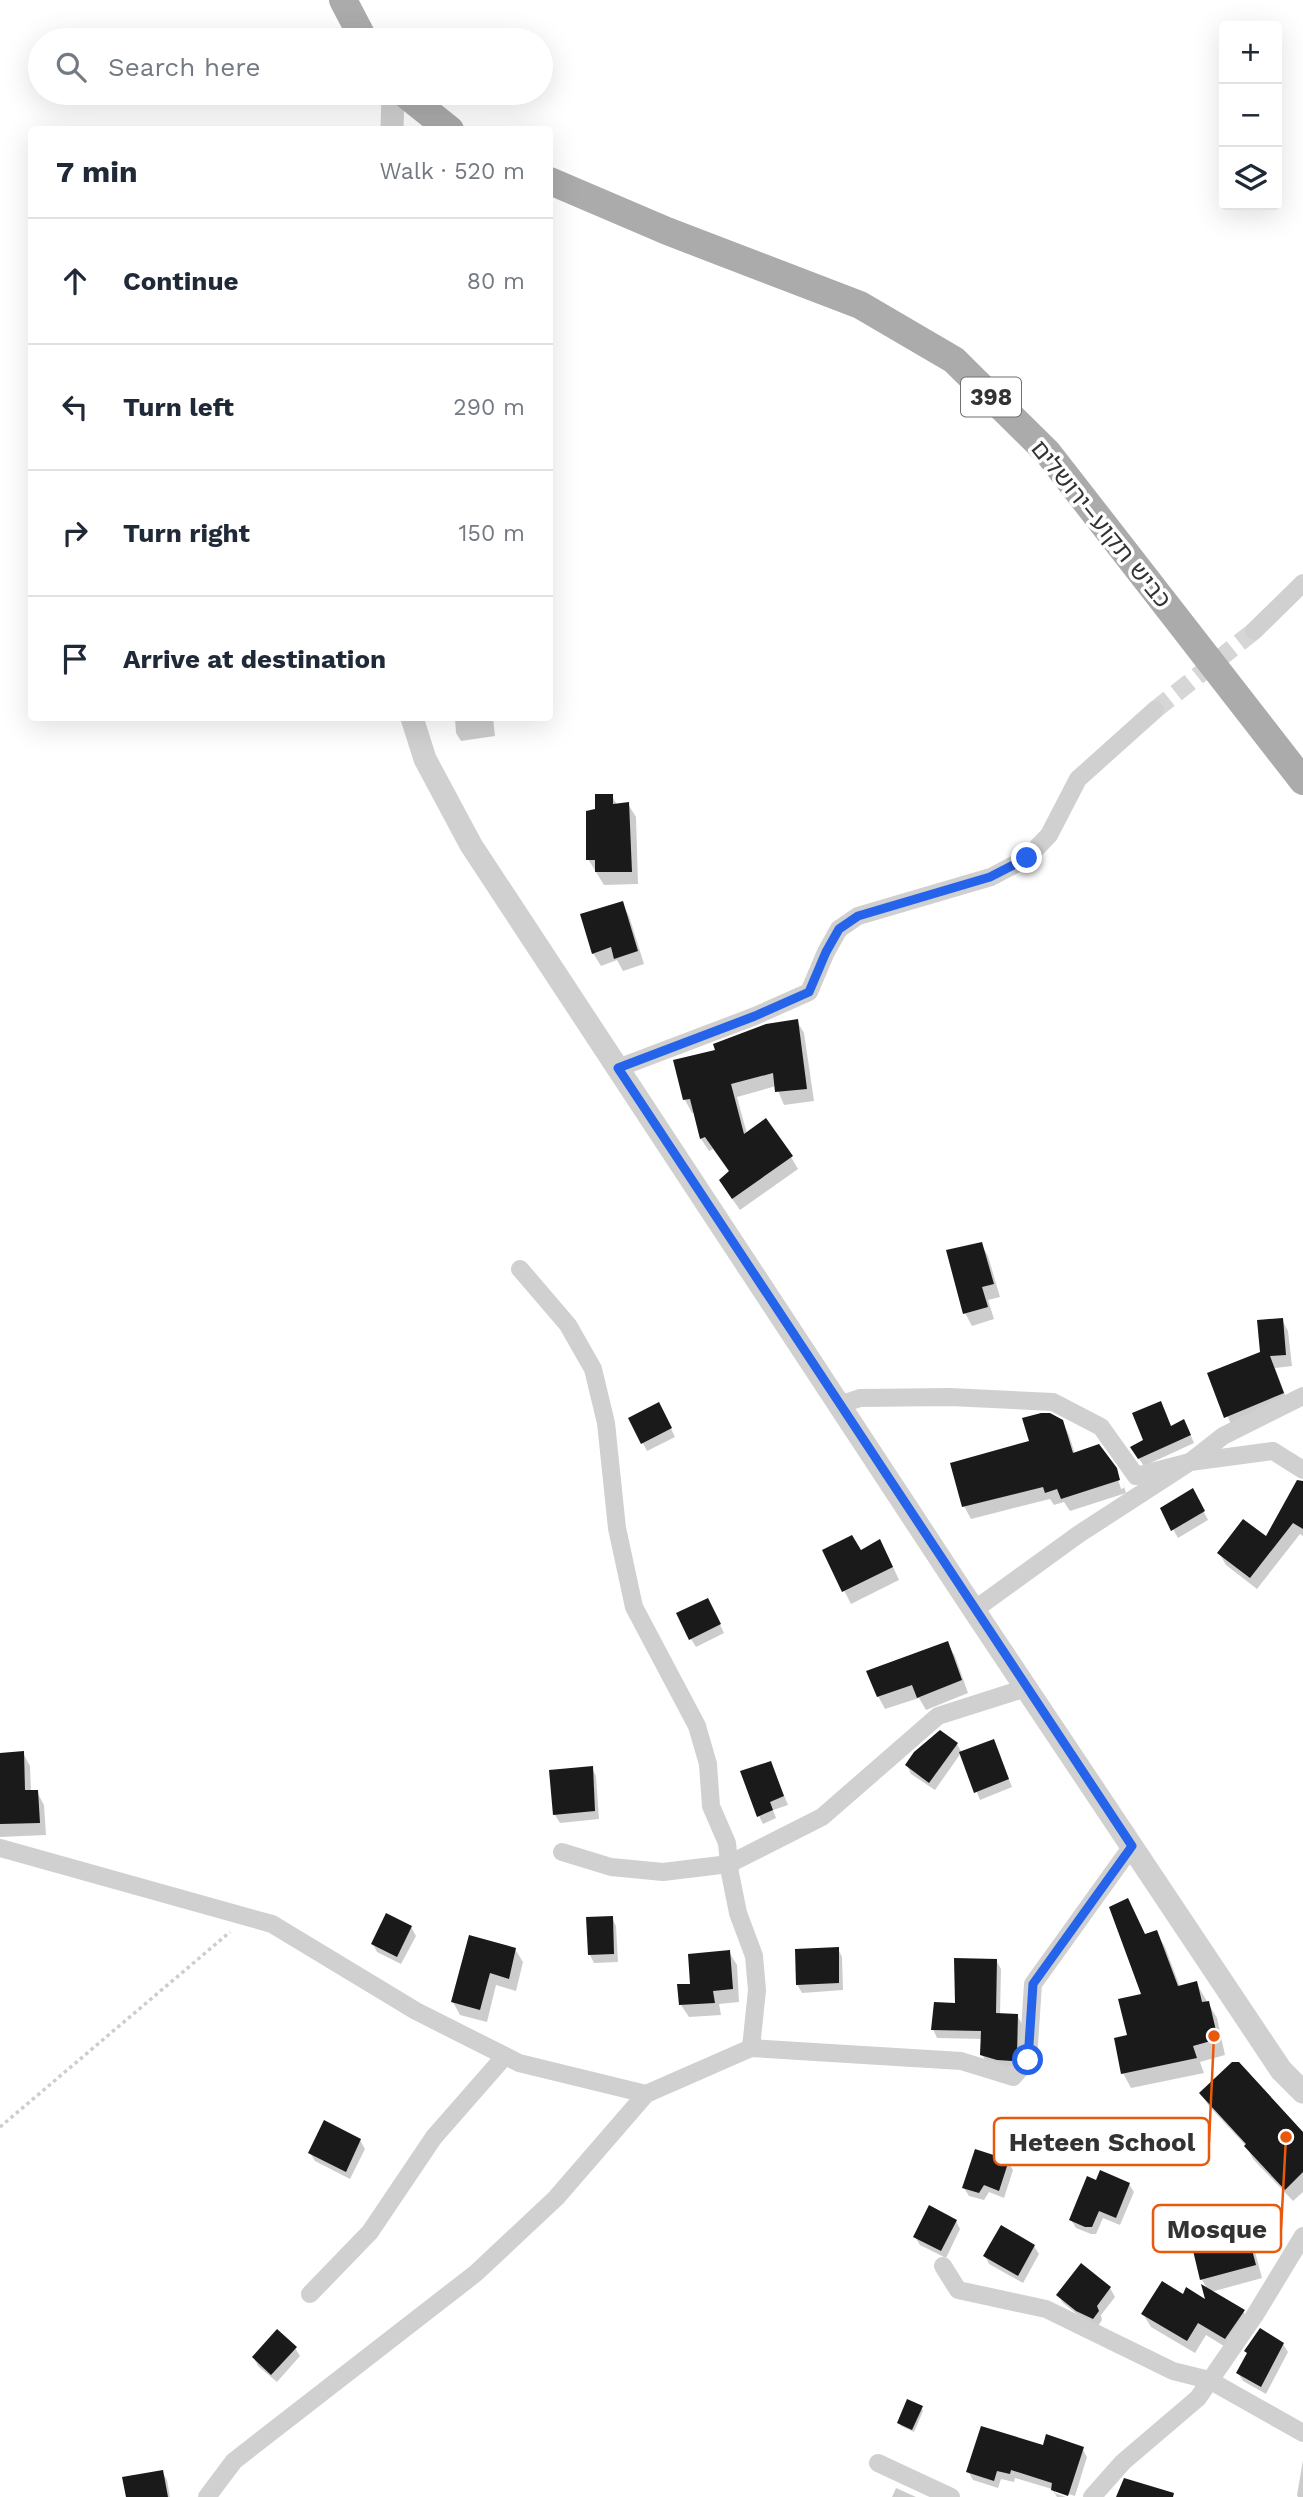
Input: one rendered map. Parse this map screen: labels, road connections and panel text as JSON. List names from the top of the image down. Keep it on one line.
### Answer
{"streets":{"main road":["398","כביש תקוע–ירושלים"]},"places":["Heteen School","Mosque"],"page":{"map_buttons":["+","−"],"search":"Search here","heading":["7 min","Walk · 520 m"],"list":[["Continue","80 m"],["Turn left","290 m"],["Turn right","150 m"],"Arrive at destination"]}}
